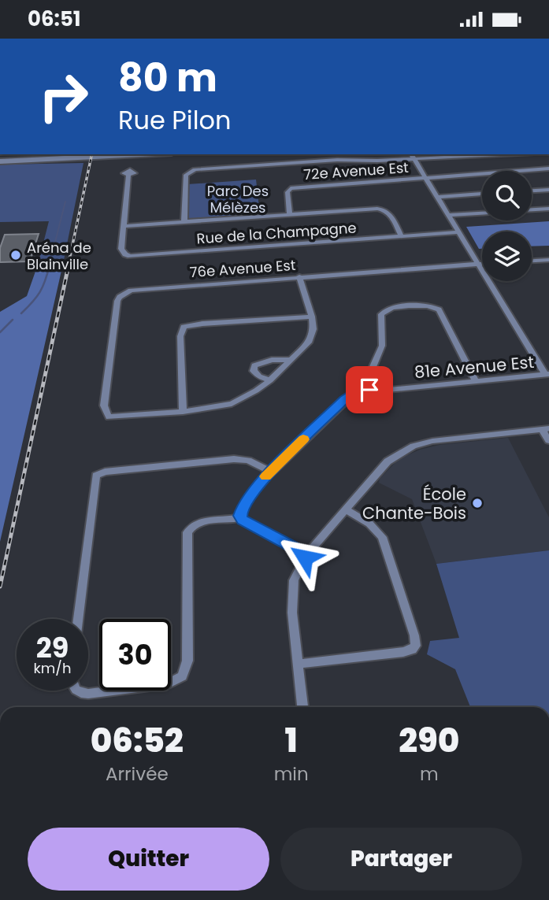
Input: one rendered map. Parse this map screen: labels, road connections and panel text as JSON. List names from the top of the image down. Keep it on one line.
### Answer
{"streets":{"street":["72e Avenue Est","Rue de la Champagne","76e Avenue Est","81e Avenue Est"]},"parks":["Parc Des Mélèzes"],"places":["Aréna de Blainville","École Chante-Bois"],"page":{"status":"06:51","turn":["80 m","Rue Pilon"],"speed":"29 km/h","limit":"30","eta":["06:52","Arrivée","1","min","290","m"],"buttons":["Quitter","Partager"]}}
